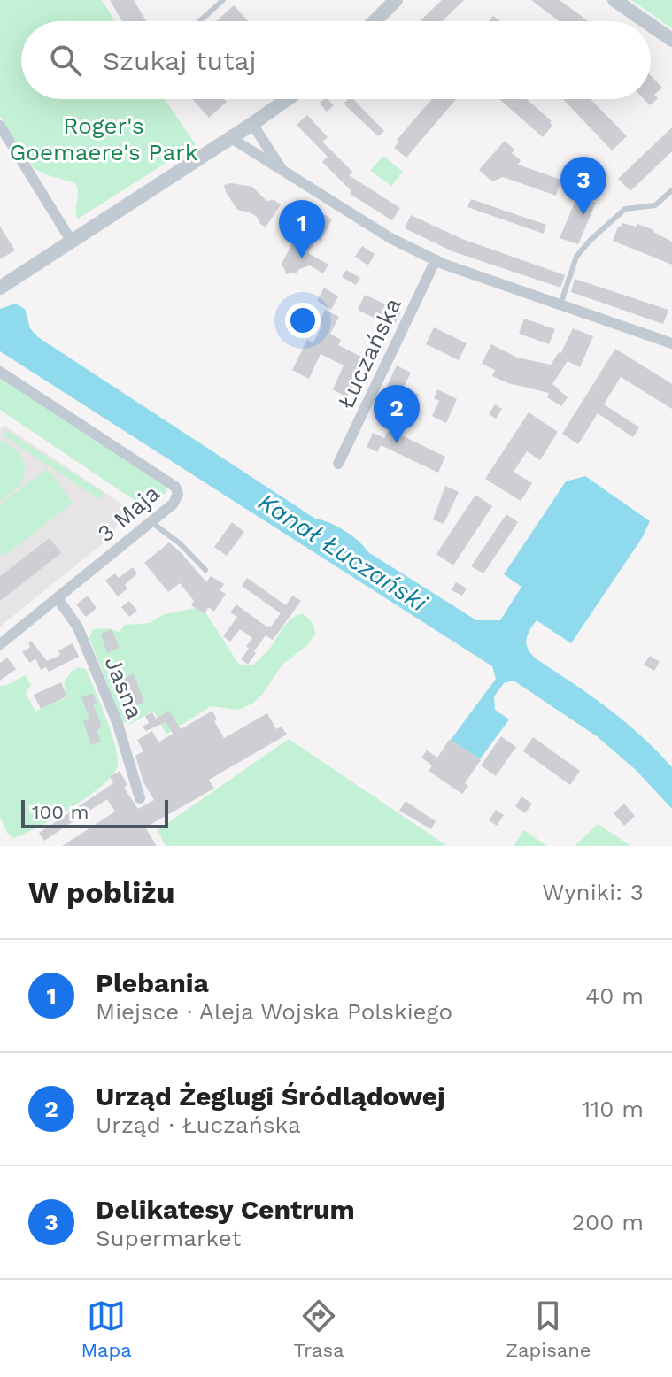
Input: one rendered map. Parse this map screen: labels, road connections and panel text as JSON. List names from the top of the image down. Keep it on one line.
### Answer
{"streets":{"street":["Łuczańska","3 Maja","Jasna"]},"crossings":[["3 Maja","Jasna"]],"water":["Kanał Łuczański"],"parks":["Roger's Goemaere's Park"],"scale_bar":"100 m","page":{"search":"Szukaj tutaj","pins":["3","1","2"],"scale":"100 m","heading":["W pobliżu","Wyniki: 3"],"list":[{"mark":"1","name":"Plebania","note":"Miejsce · Aleja Wojska Polskiego","value":"40 m"},{"mark":"2","name":"Urząd Żeglugi Śródlądowej","note":"Urząd · Łuczańska","value":"110 m"},{"mark":"3","name":"Delikatesy Centrum","note":"Supermarket","value":"200 m"}],"nav":["Mapa","Trasa","Zapisane"]}}
